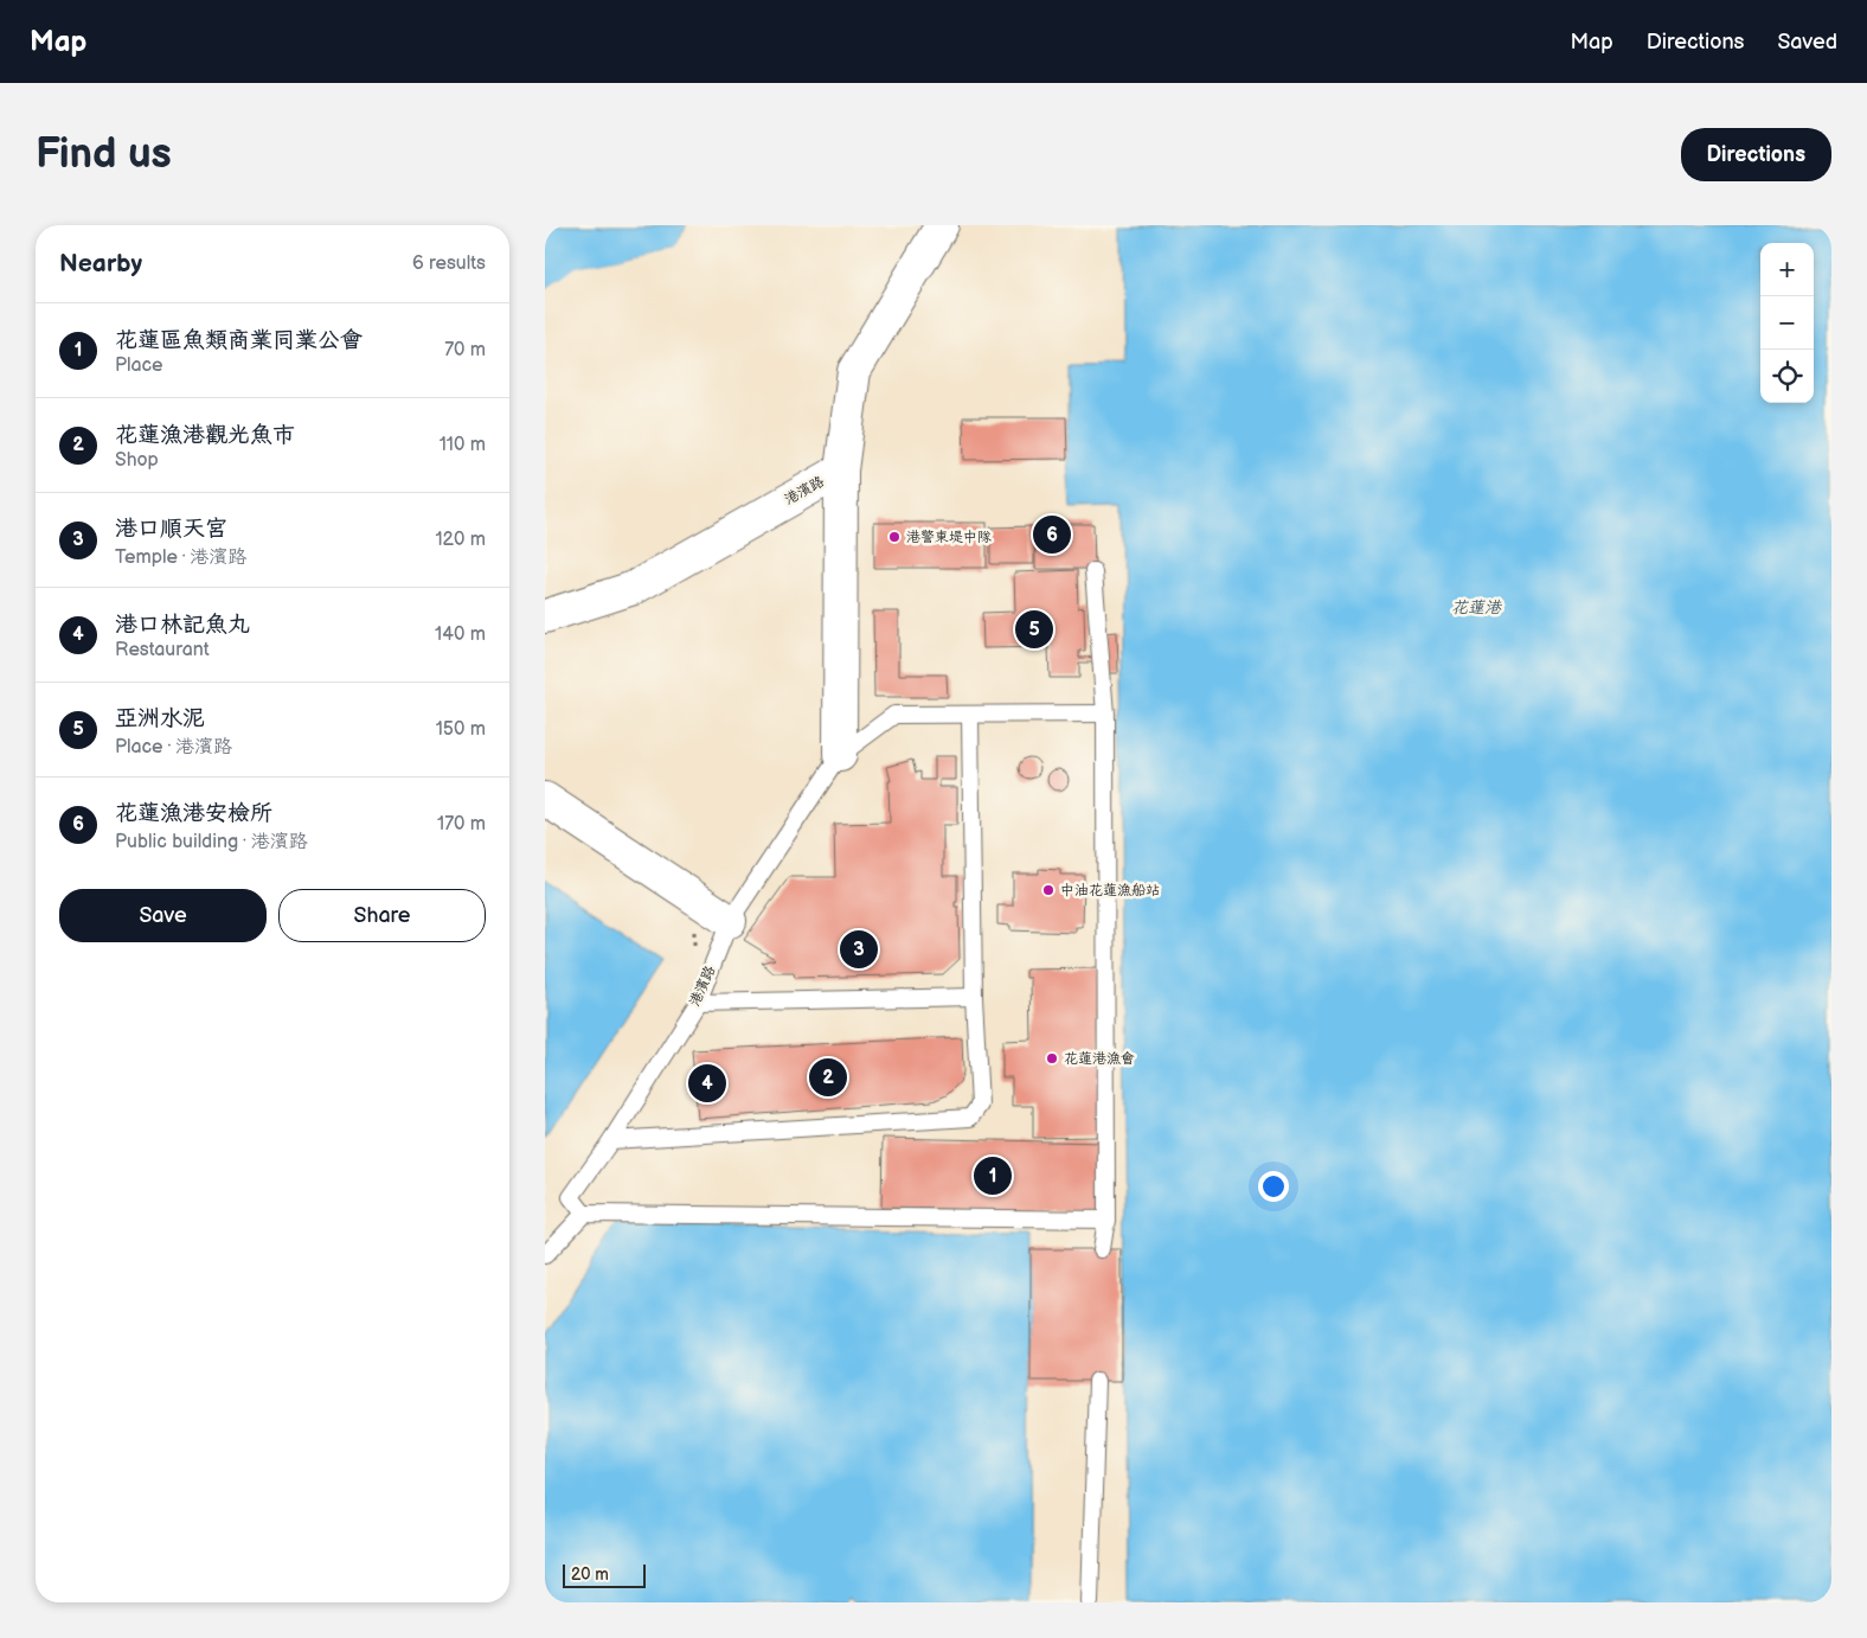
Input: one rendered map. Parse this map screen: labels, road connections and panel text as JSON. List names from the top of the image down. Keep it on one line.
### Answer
{"streets":{"street":["港濱路"]},"water":["花蓮港"],"places":["港警東堤中隊","中油花蓮漁船站","花蓮港漁會"],"scale_bar":"20 m","page":{"header":"Map","nav":["Map","Directions","Saved"],"buttons":["Directions",["Save","Share"]],"title":"Find us","heading":["Nearby","6 results"],"map_buttons":["+","−"],"list":[{"mark":"1","name":"花蓮區魚類商業同業公會","note":"Place","value":"70 m"},{"mark":"2","name":"花蓮漁港觀光魚市","note":"Shop","value":"110 m"},{"mark":"3","name":"港口順天宮","note":"Temple · 港濱路","value":"120 m"},{"mark":"4","name":"港口林記魚丸","note":"Restaurant","value":"140 m"},{"mark":"5","name":"亞洲水泥","note":"Place · 港濱路","value":"150 m"},{"mark":"6","name":"花蓮漁港安檢所","note":"Public building · 港濱路","value":"170 m"}],"pins":["6","5","3","2","4","1"],"scale":"20 m"}}
